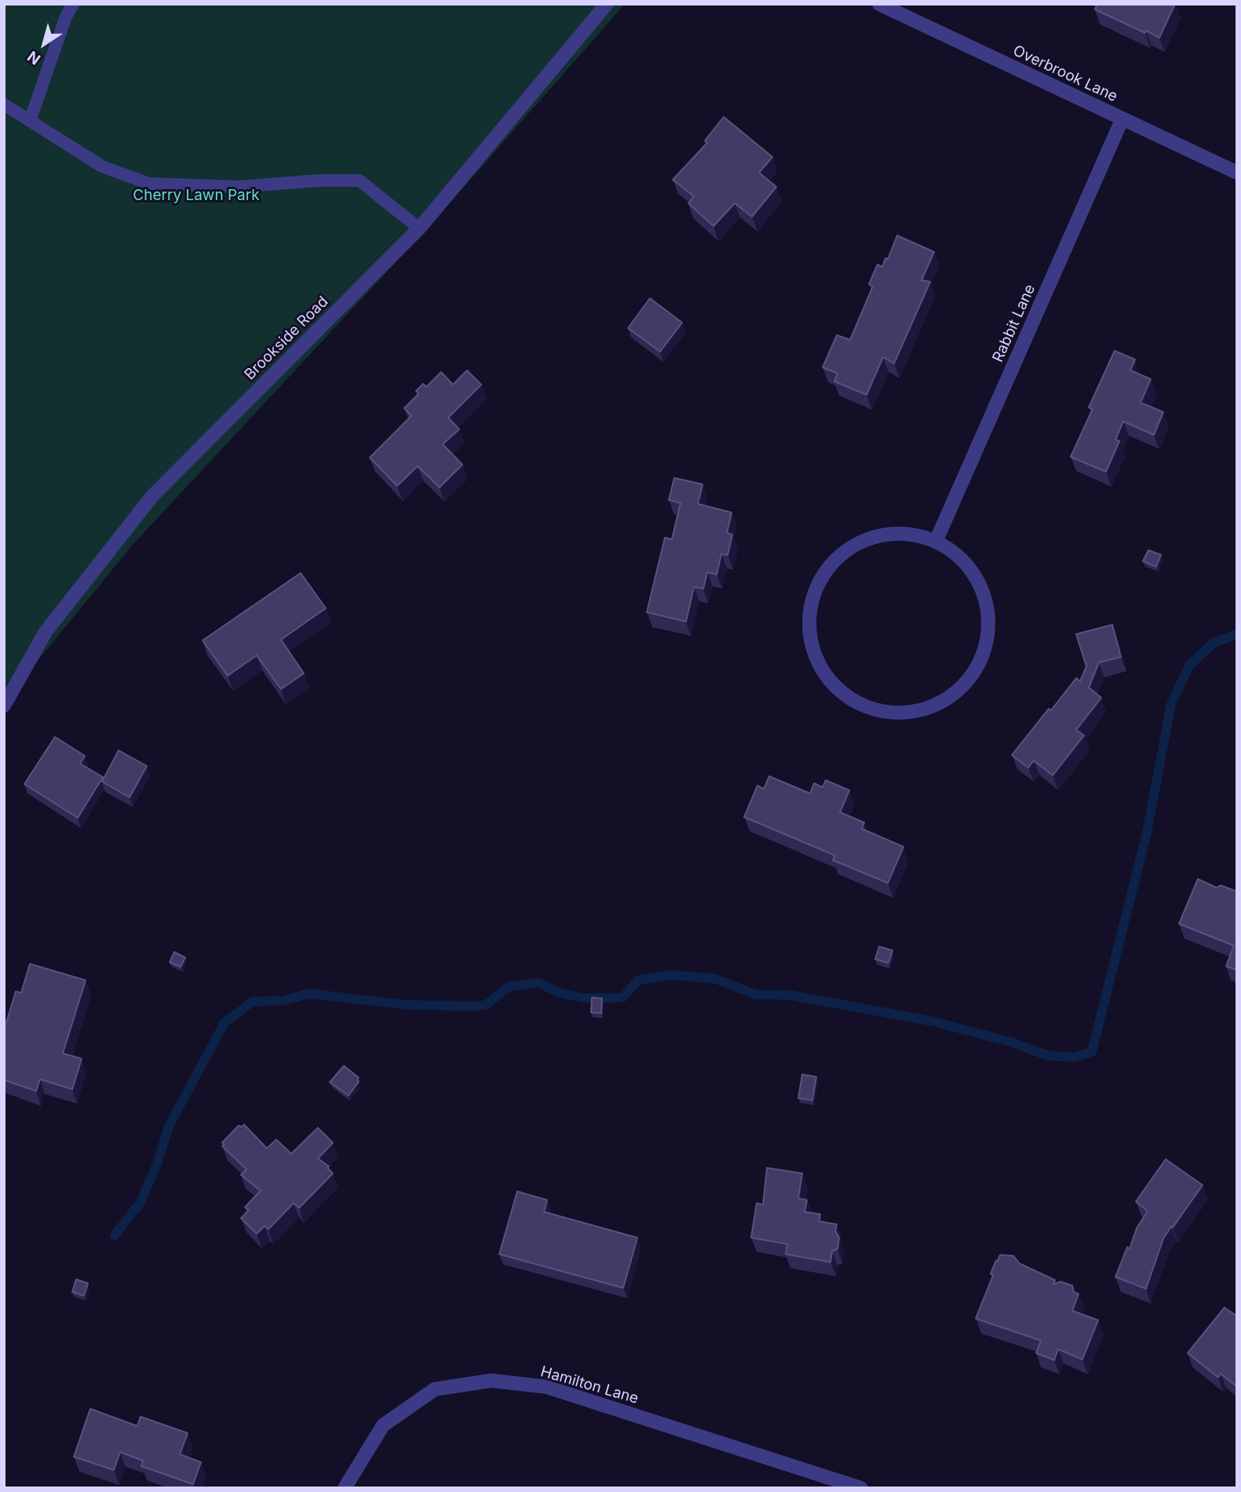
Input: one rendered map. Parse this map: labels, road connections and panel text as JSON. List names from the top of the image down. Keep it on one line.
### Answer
{"streets":{"street":["Overbrook Lane","Rabbit Lane","Brookside Road","Hamilton Lane"]},"crossings":[["Overbrook Lane","Rabbit Lane"]],"parks":["Cherry Lawn Park"],"north":"bottom left"}
